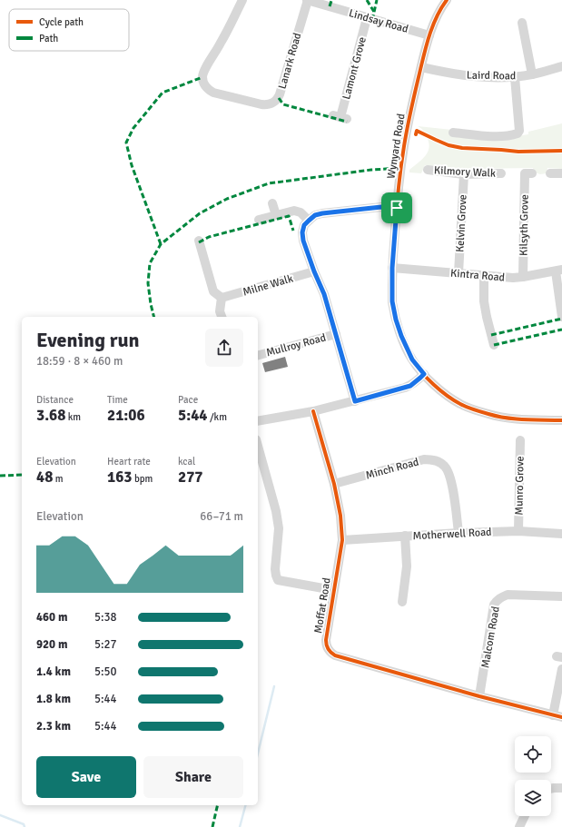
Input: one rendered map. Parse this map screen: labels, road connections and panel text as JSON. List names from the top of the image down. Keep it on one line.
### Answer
{"streets":{"street":["Lindsay Road","Lanark Road","Lamont Grove","Laird Road","Wynyard Road","Kilmory Walk","Kelvin Grove","Kilsyth Grove","Kintra Road","Milne Walk","Mullroy Road","Minch Road","Munro Grove","Motherwell Road","Moffat Road","Malcom Road"]},"crossings":[["Lindsay Road","Lanark Road"],["Lindsay Road","Lamont Grove"],["Lindsay Road","Wynyard Road"],["Laird Road","Wynyard Road"],["Wynyard Road","Kintra Road"],["Kilmory Walk","Kelvin Grove"],["Kelvin Grove","Kintra Road"],["Kilsyth Grove","Kintra Road"],["Minch Road","Motherwell Road"],["Minch Road","Moffat Road"],["Munro Grove","Motherwell Road"],["Motherwell Road","Moffat Road"],["Moffat Road","Malcom Road"]],"legend":["Cycle path","Path"],"page":{"heading":["Evening run","18:59 · 8 × 460 m"],"stats":[["Distance","3.68 km"],["Time","21:06"],["Pace","5:44 /km"],["Elevation","48 m"],["Heart rate","163 bpm"],["kcal","277"]],"chart":["Elevation","66–71 m"],"list":[{"name":"460 m","note":"5:38"},{"name":"920 m","note":"5:27"},{"name":"1.4 km","note":"5:50"},{"name":"1.8 km","note":"5:44"},{"name":"2.3 km","note":"5:44"}],"buttons":["Save","Share"]}}
